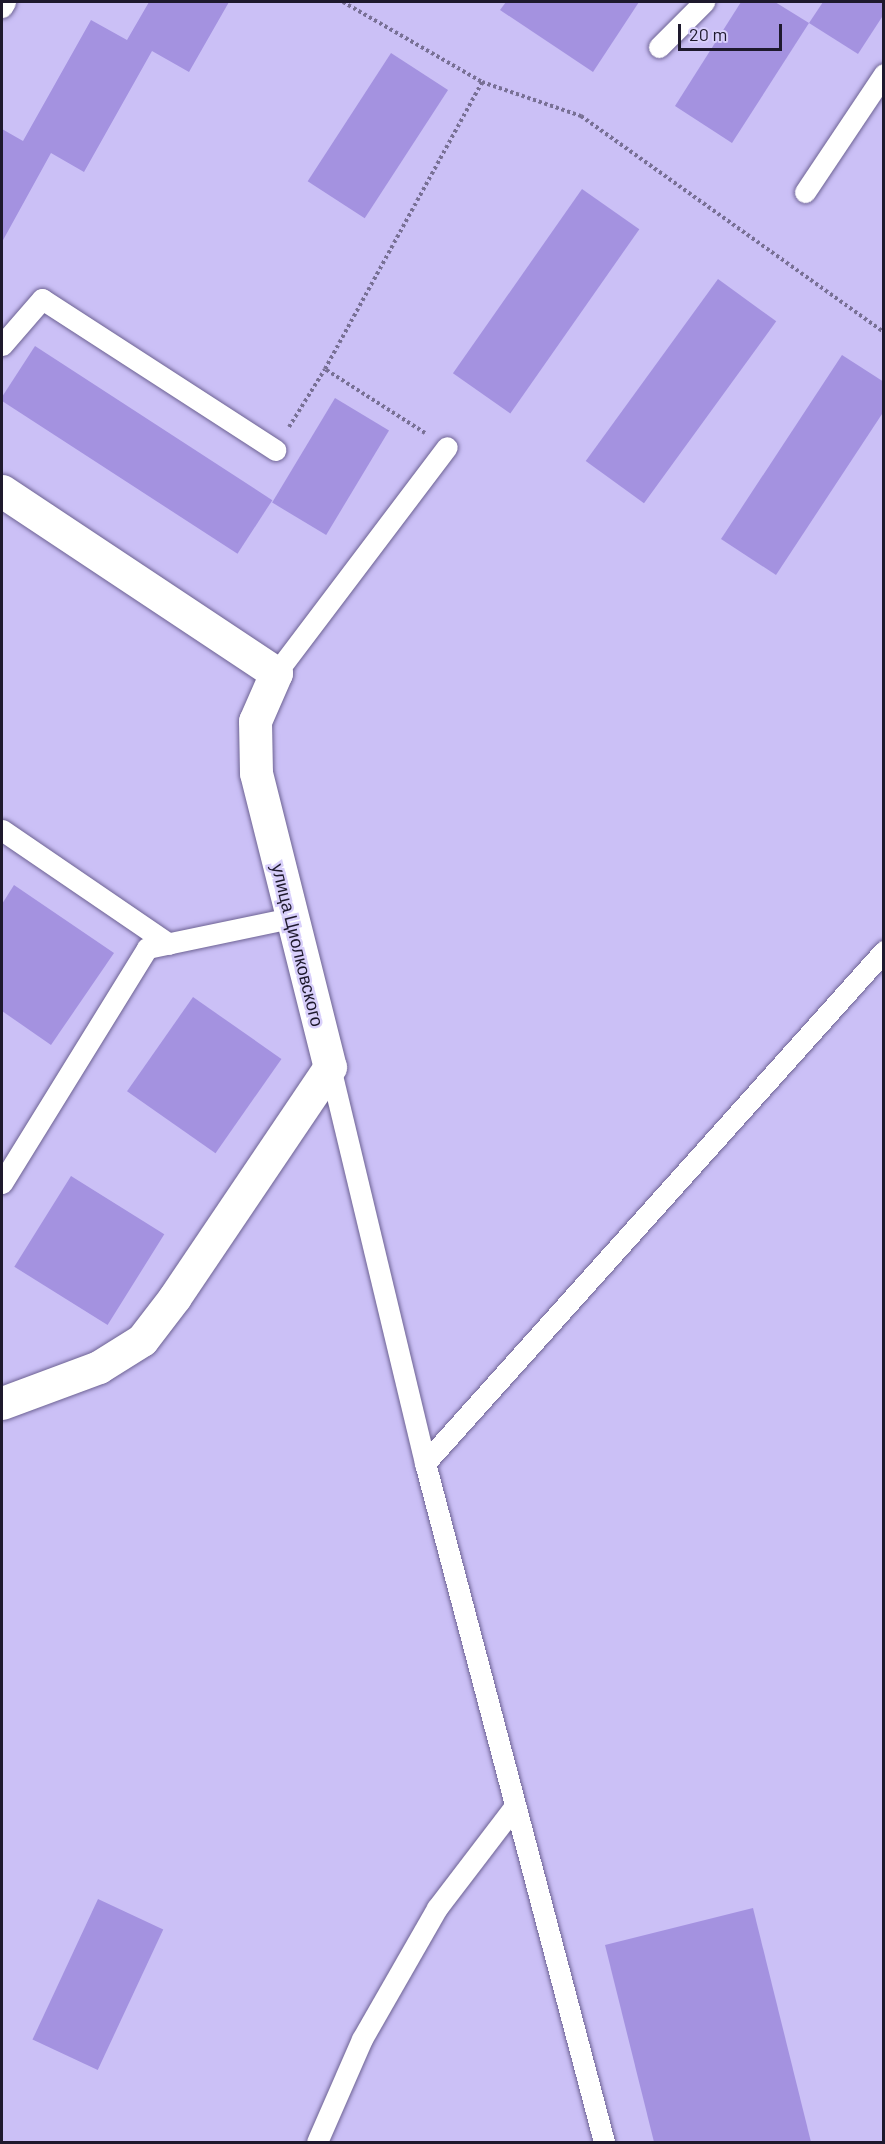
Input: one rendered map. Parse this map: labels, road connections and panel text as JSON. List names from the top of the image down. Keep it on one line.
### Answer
{"streets":{"street":["улица Циолковского"]},"scale_bar":"20 m"}
